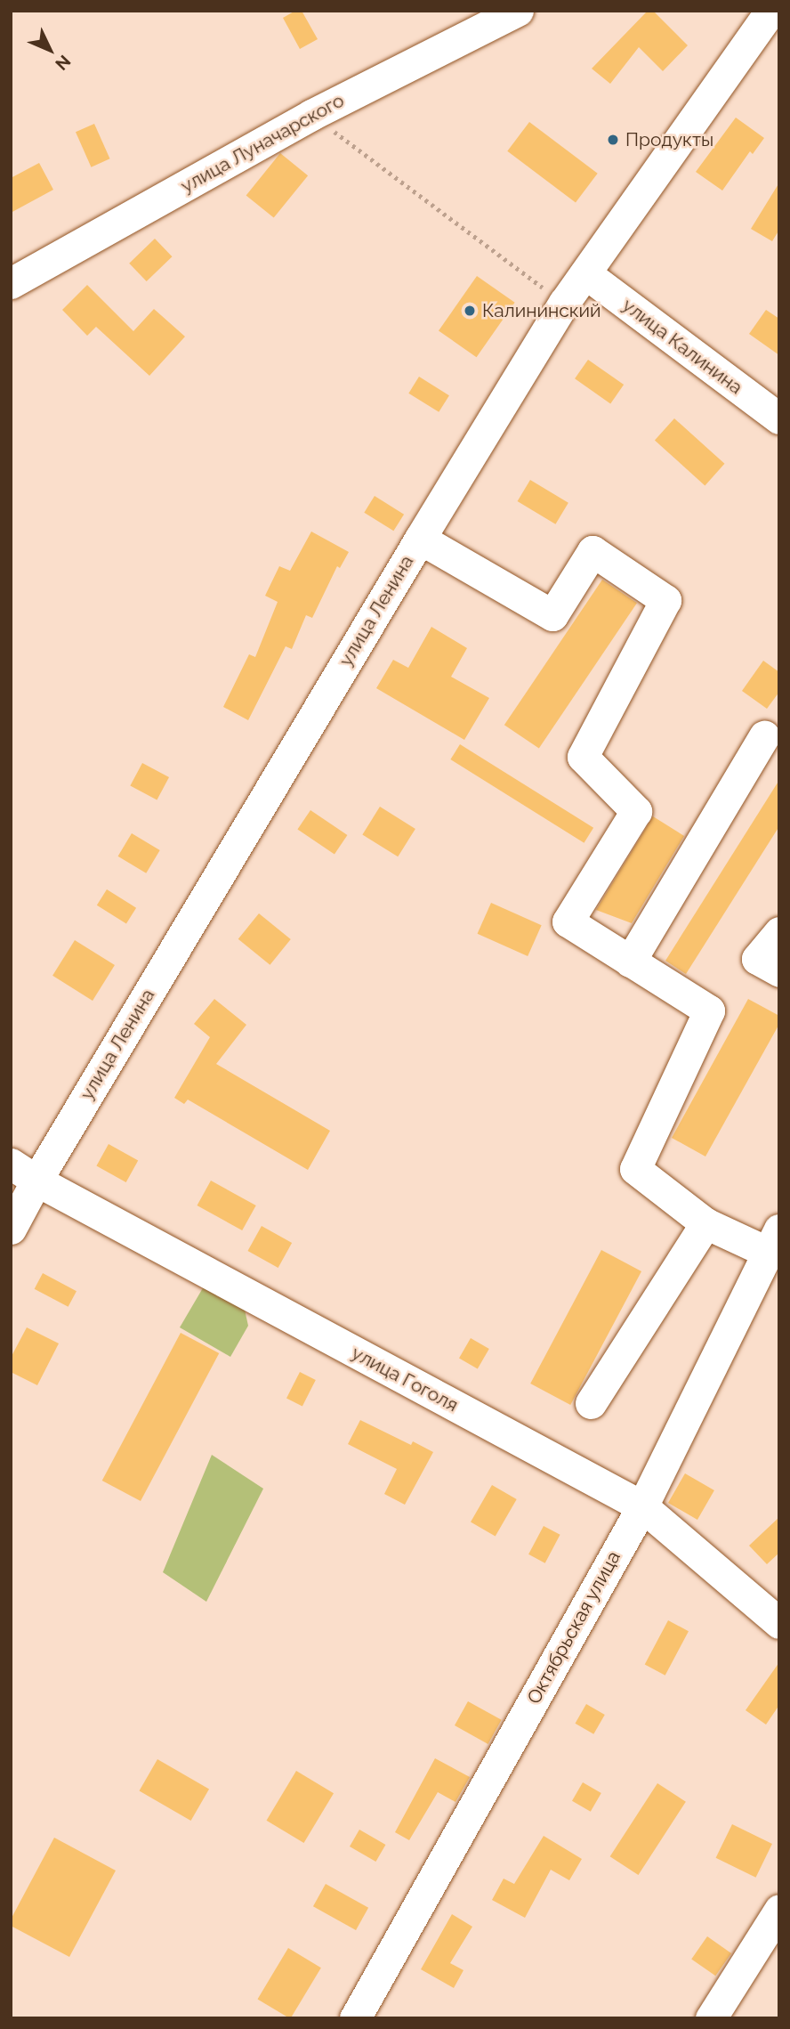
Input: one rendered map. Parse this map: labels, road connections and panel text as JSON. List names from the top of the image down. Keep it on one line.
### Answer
{"streets":{"street":["улица Луначарского","улица Калинина","улица Ленина","улица Гоголя","Октябрьская улица"]},"crossings":[["улица Калинина","улица Ленина"],["улица Ленина","улица Гоголя"],["улица Гоголя","Октябрьская улица"]],"places":["Продукты","Калининский"],"north":"bottom right"}
